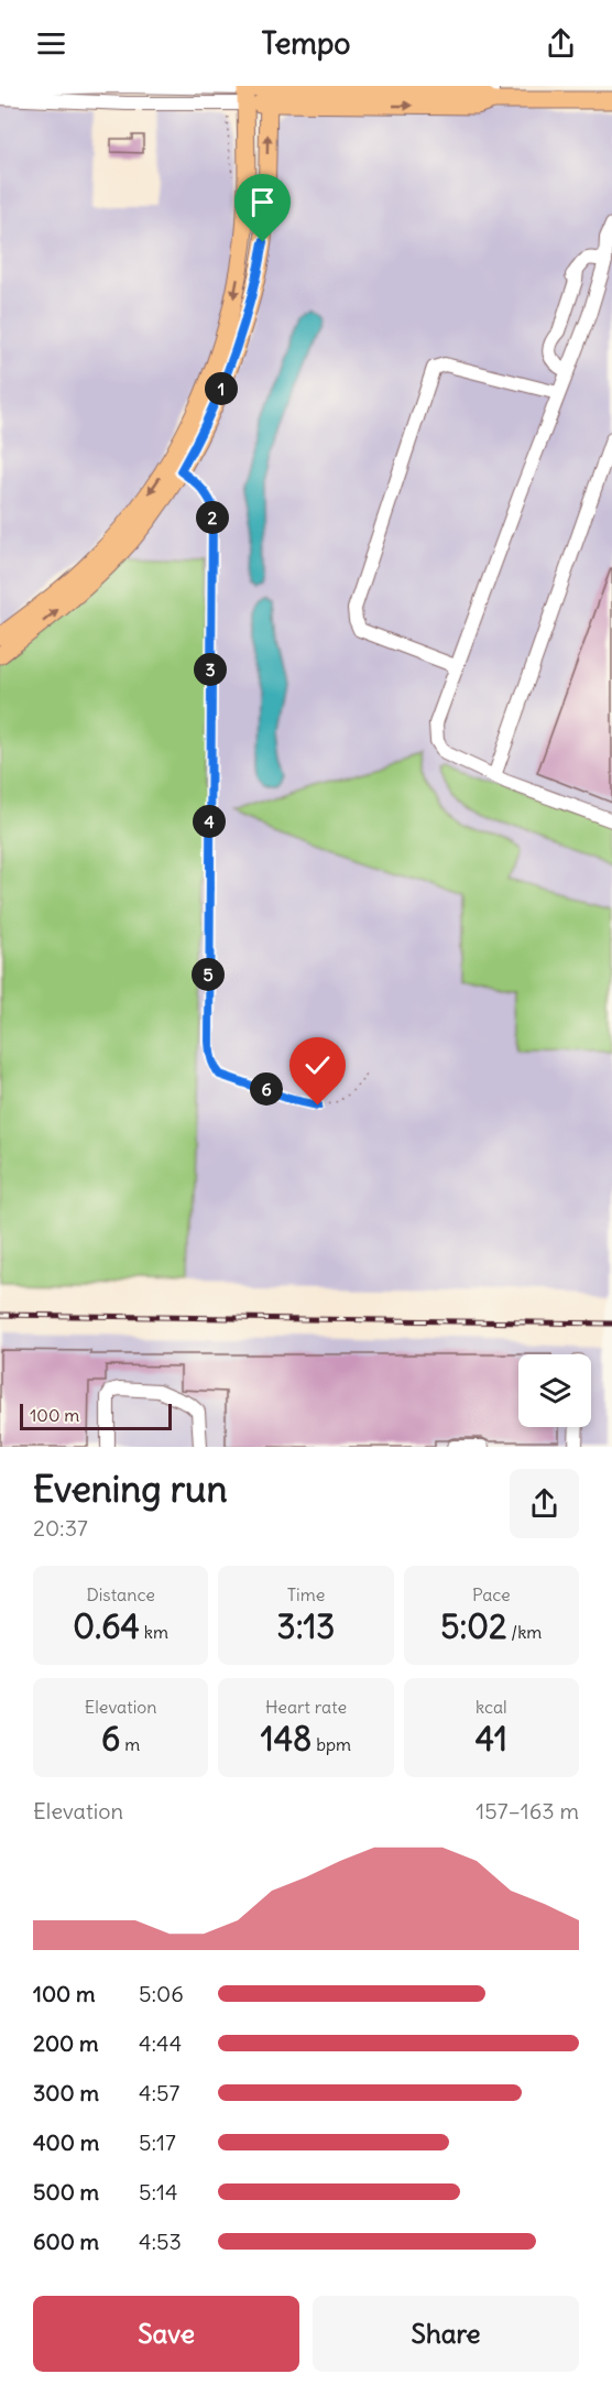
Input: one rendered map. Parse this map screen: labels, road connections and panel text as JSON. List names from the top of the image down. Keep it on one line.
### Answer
{"scale_bar":"100 m","page":{"header":"Tempo","pins":["1","2","3","4","5","6"],"scale":"100 m","heading":["Evening run","20:37"],"stats":[["Distance","0.64 km"],["Time","3:13"],["Pace","5:02 /km"],["Elevation","6 m"],["Heart rate","148 bpm"],["kcal","41"]],"chart":["Elevation","157–163 m"],"list":[{"name":"100 m","note":"5:06"},{"name":"200 m","note":"4:44"},{"name":"300 m","note":"4:57"},{"name":"400 m","note":"5:17"},{"name":"500 m","note":"5:14"},{"name":"600 m","note":"4:53"}],"buttons":["Save","Share"]}}
